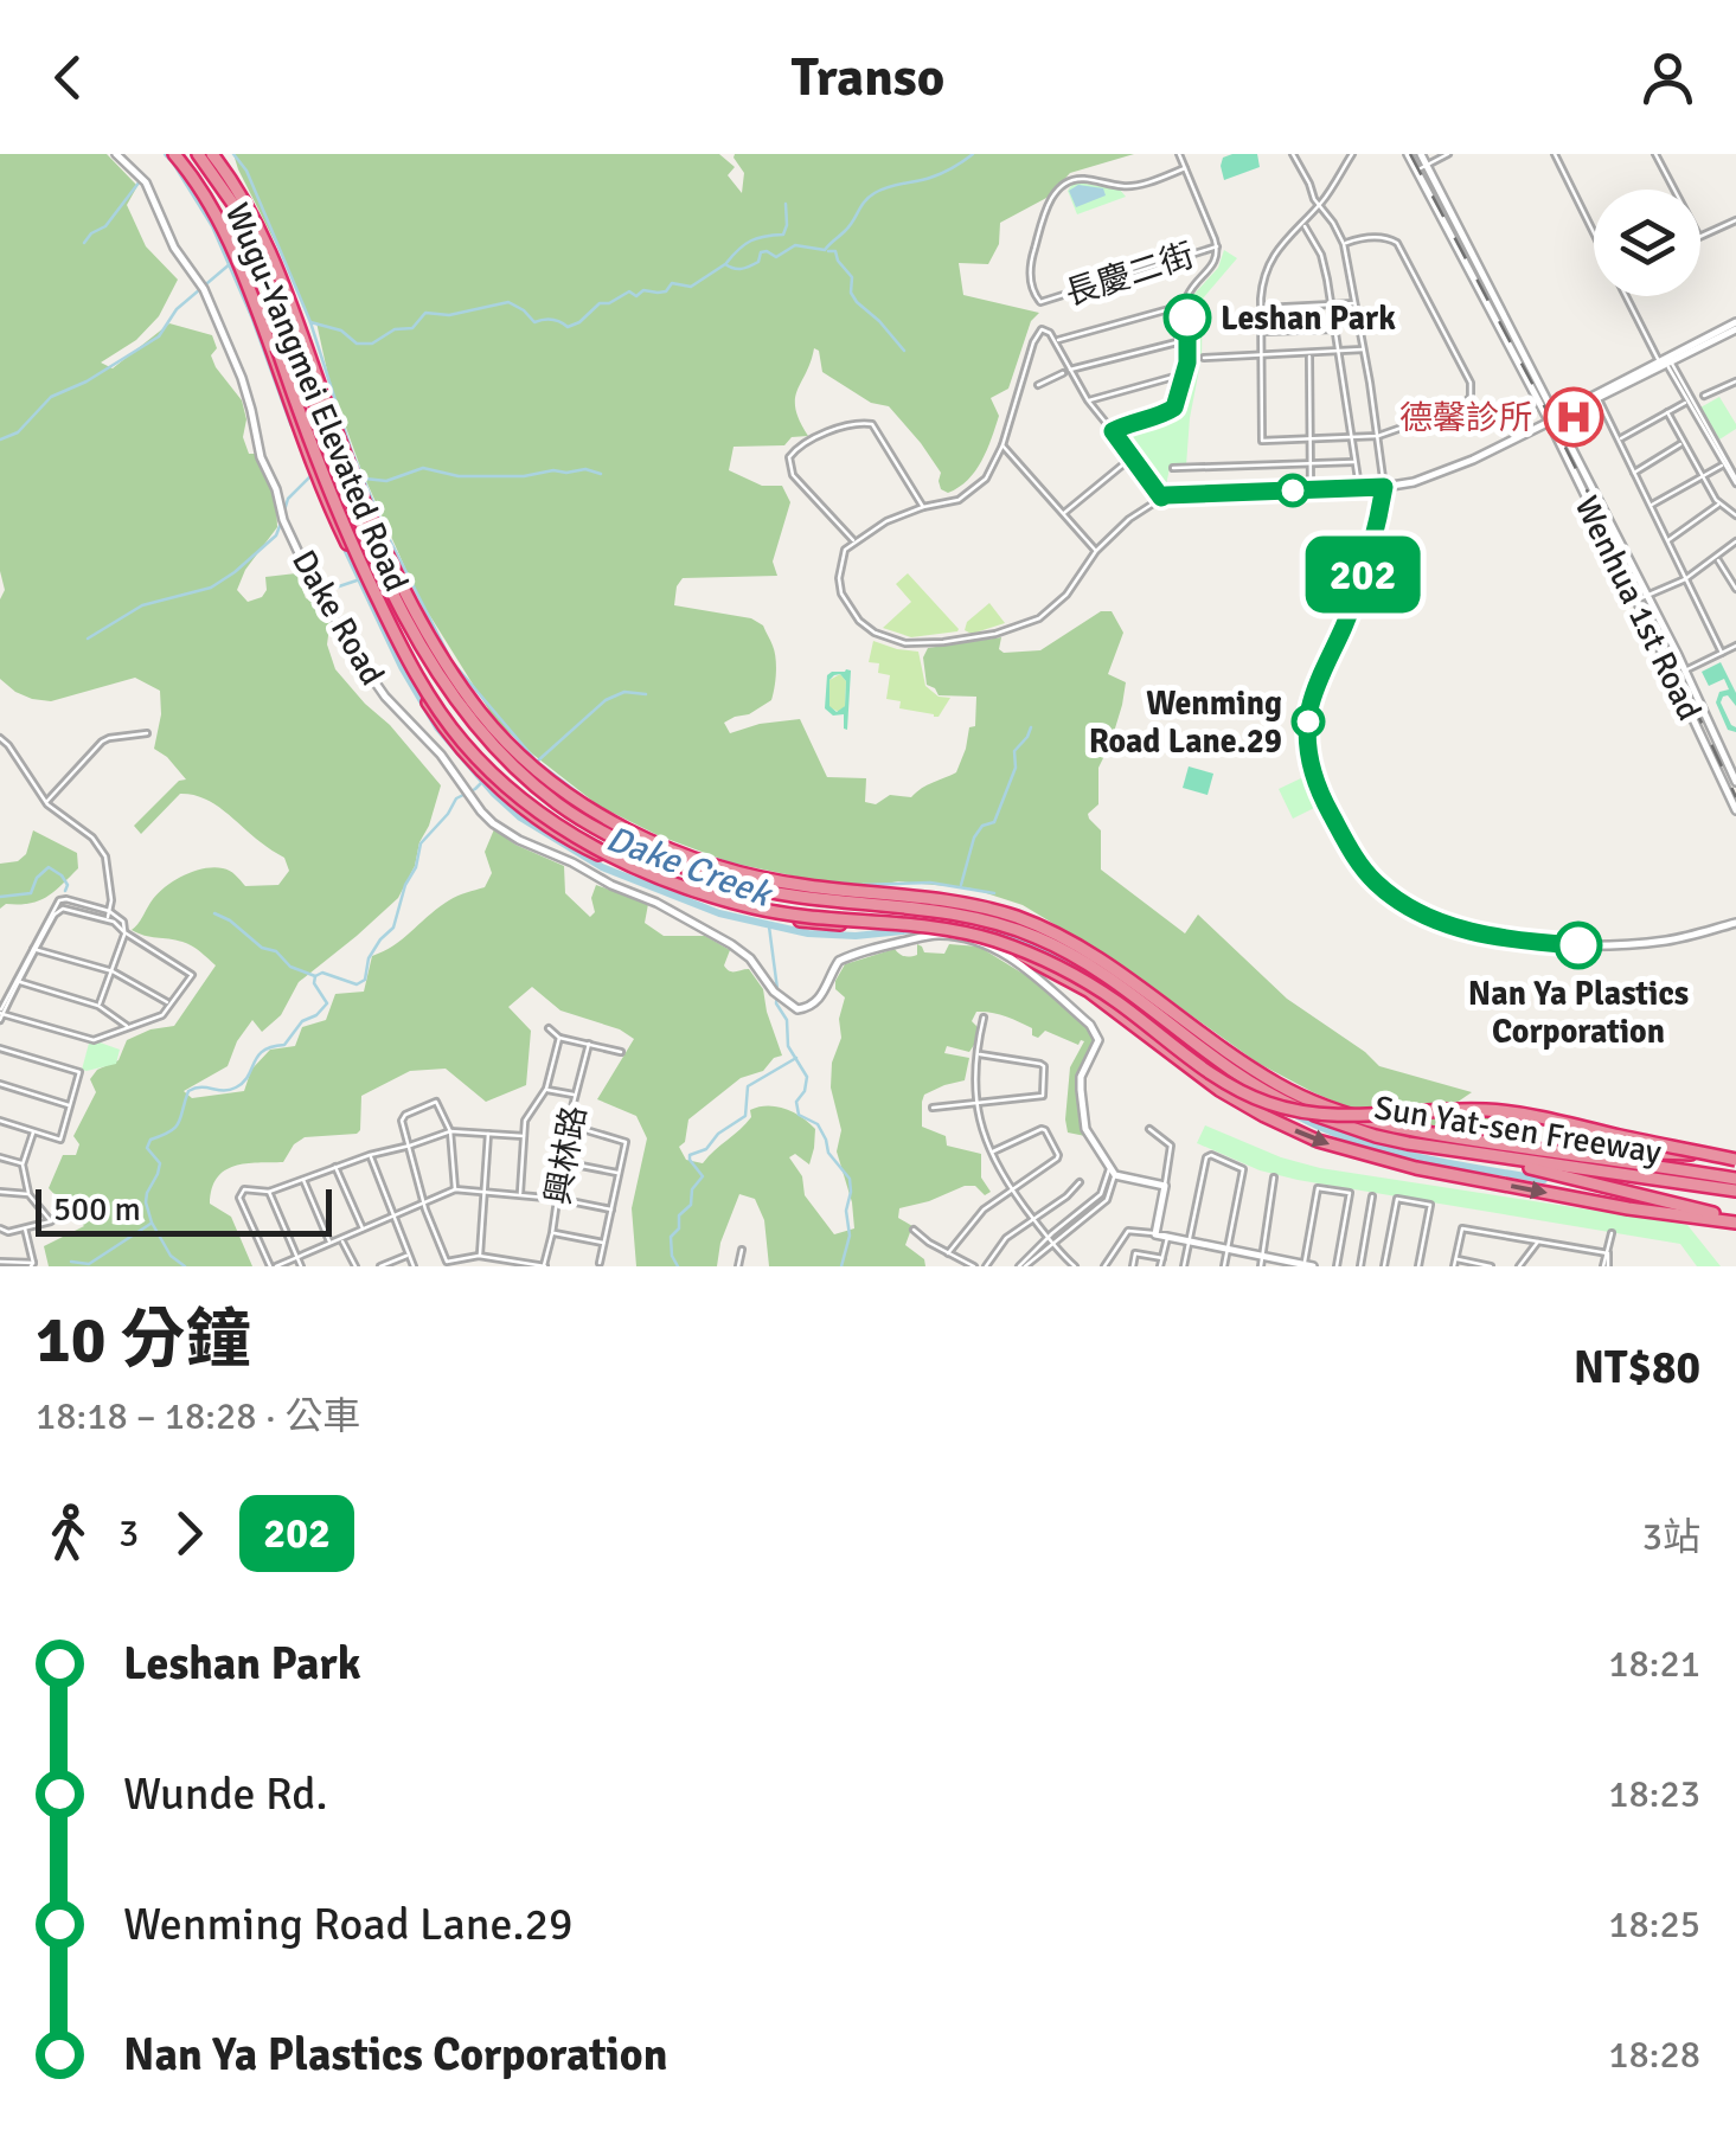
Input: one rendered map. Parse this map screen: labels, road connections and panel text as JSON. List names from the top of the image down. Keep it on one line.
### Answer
{"streets":{"highway":["Wugu-Yangmei Elevated Road","Sun Yat-sen Freeway"],"street":["長慶二街","Wenhua 1st Road","Dake Road","興林路"]},"water":["Dake Creek"],"places":{"other":["Leshan Park","Wenming Road Lane.29","Nan Ya Plastics Corporation"],"hospital":["德馨診所"]},"lines":["bus line 202"],"scale_bar":"500 m","page":{"header":"Transo","on_map":"202","scale":"500 m","heading":["10 分鐘","18:18 – 18:28 · 公車","NT$80"],"legs":["3","202","3站"],"list":[{"name":"Leshan Park","value":"18:21"},{"name":"Wunde Rd.","value":"18:23"},{"name":"Wenming Road Lane.29","value":"18:25"},{"name":"Nan Ya Plastics Corporation","value":"18:28"}]}}
